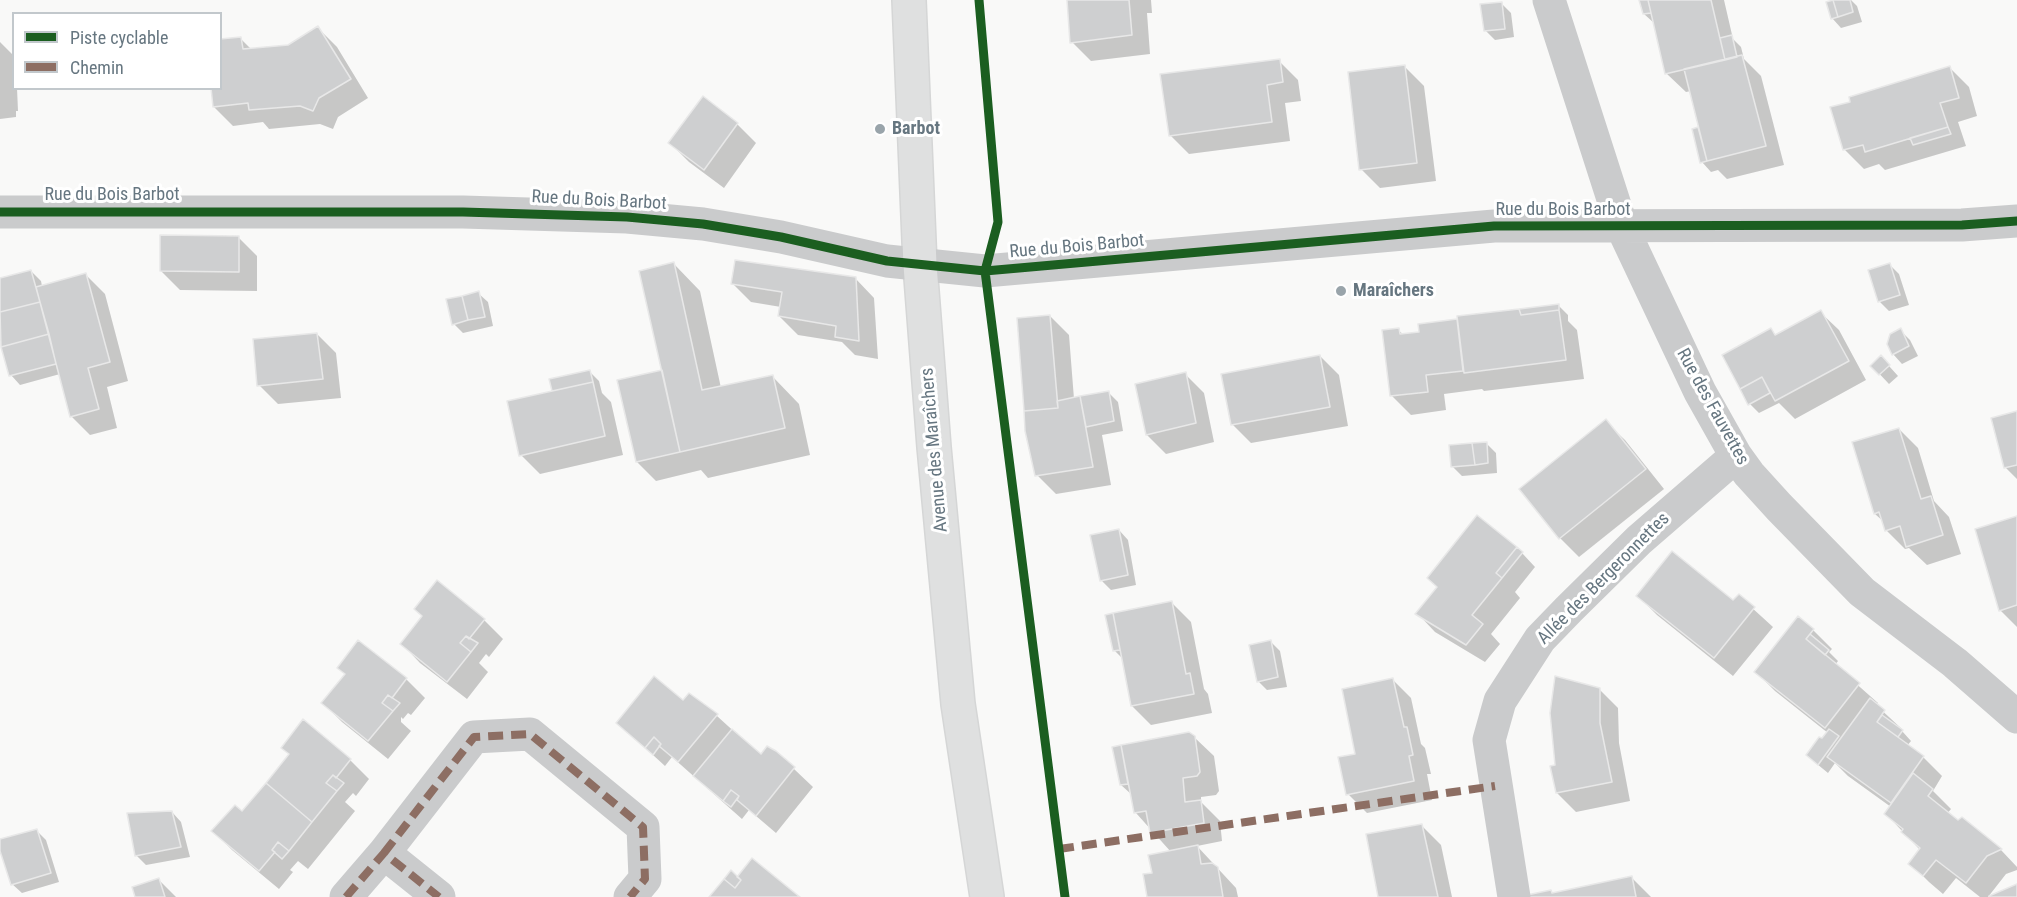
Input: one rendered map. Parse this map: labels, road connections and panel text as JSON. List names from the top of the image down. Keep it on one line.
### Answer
{"streets":{"street":["Rue du Bois Barbot","Rue des Fauvettes","Avenue des Maraîchers","Allée des Bergeronnettes"]},"crossings":[["Rue du Bois Barbot","Rue des Fauvettes"],["Rue du Bois Barbot","Avenue des Maraîchers"],["Rue des Fauvettes","Allée des Bergeronnettes"]],"places":["Barbot","Maraîchers"],"legend":["Piste cyclable","Chemin"]}
